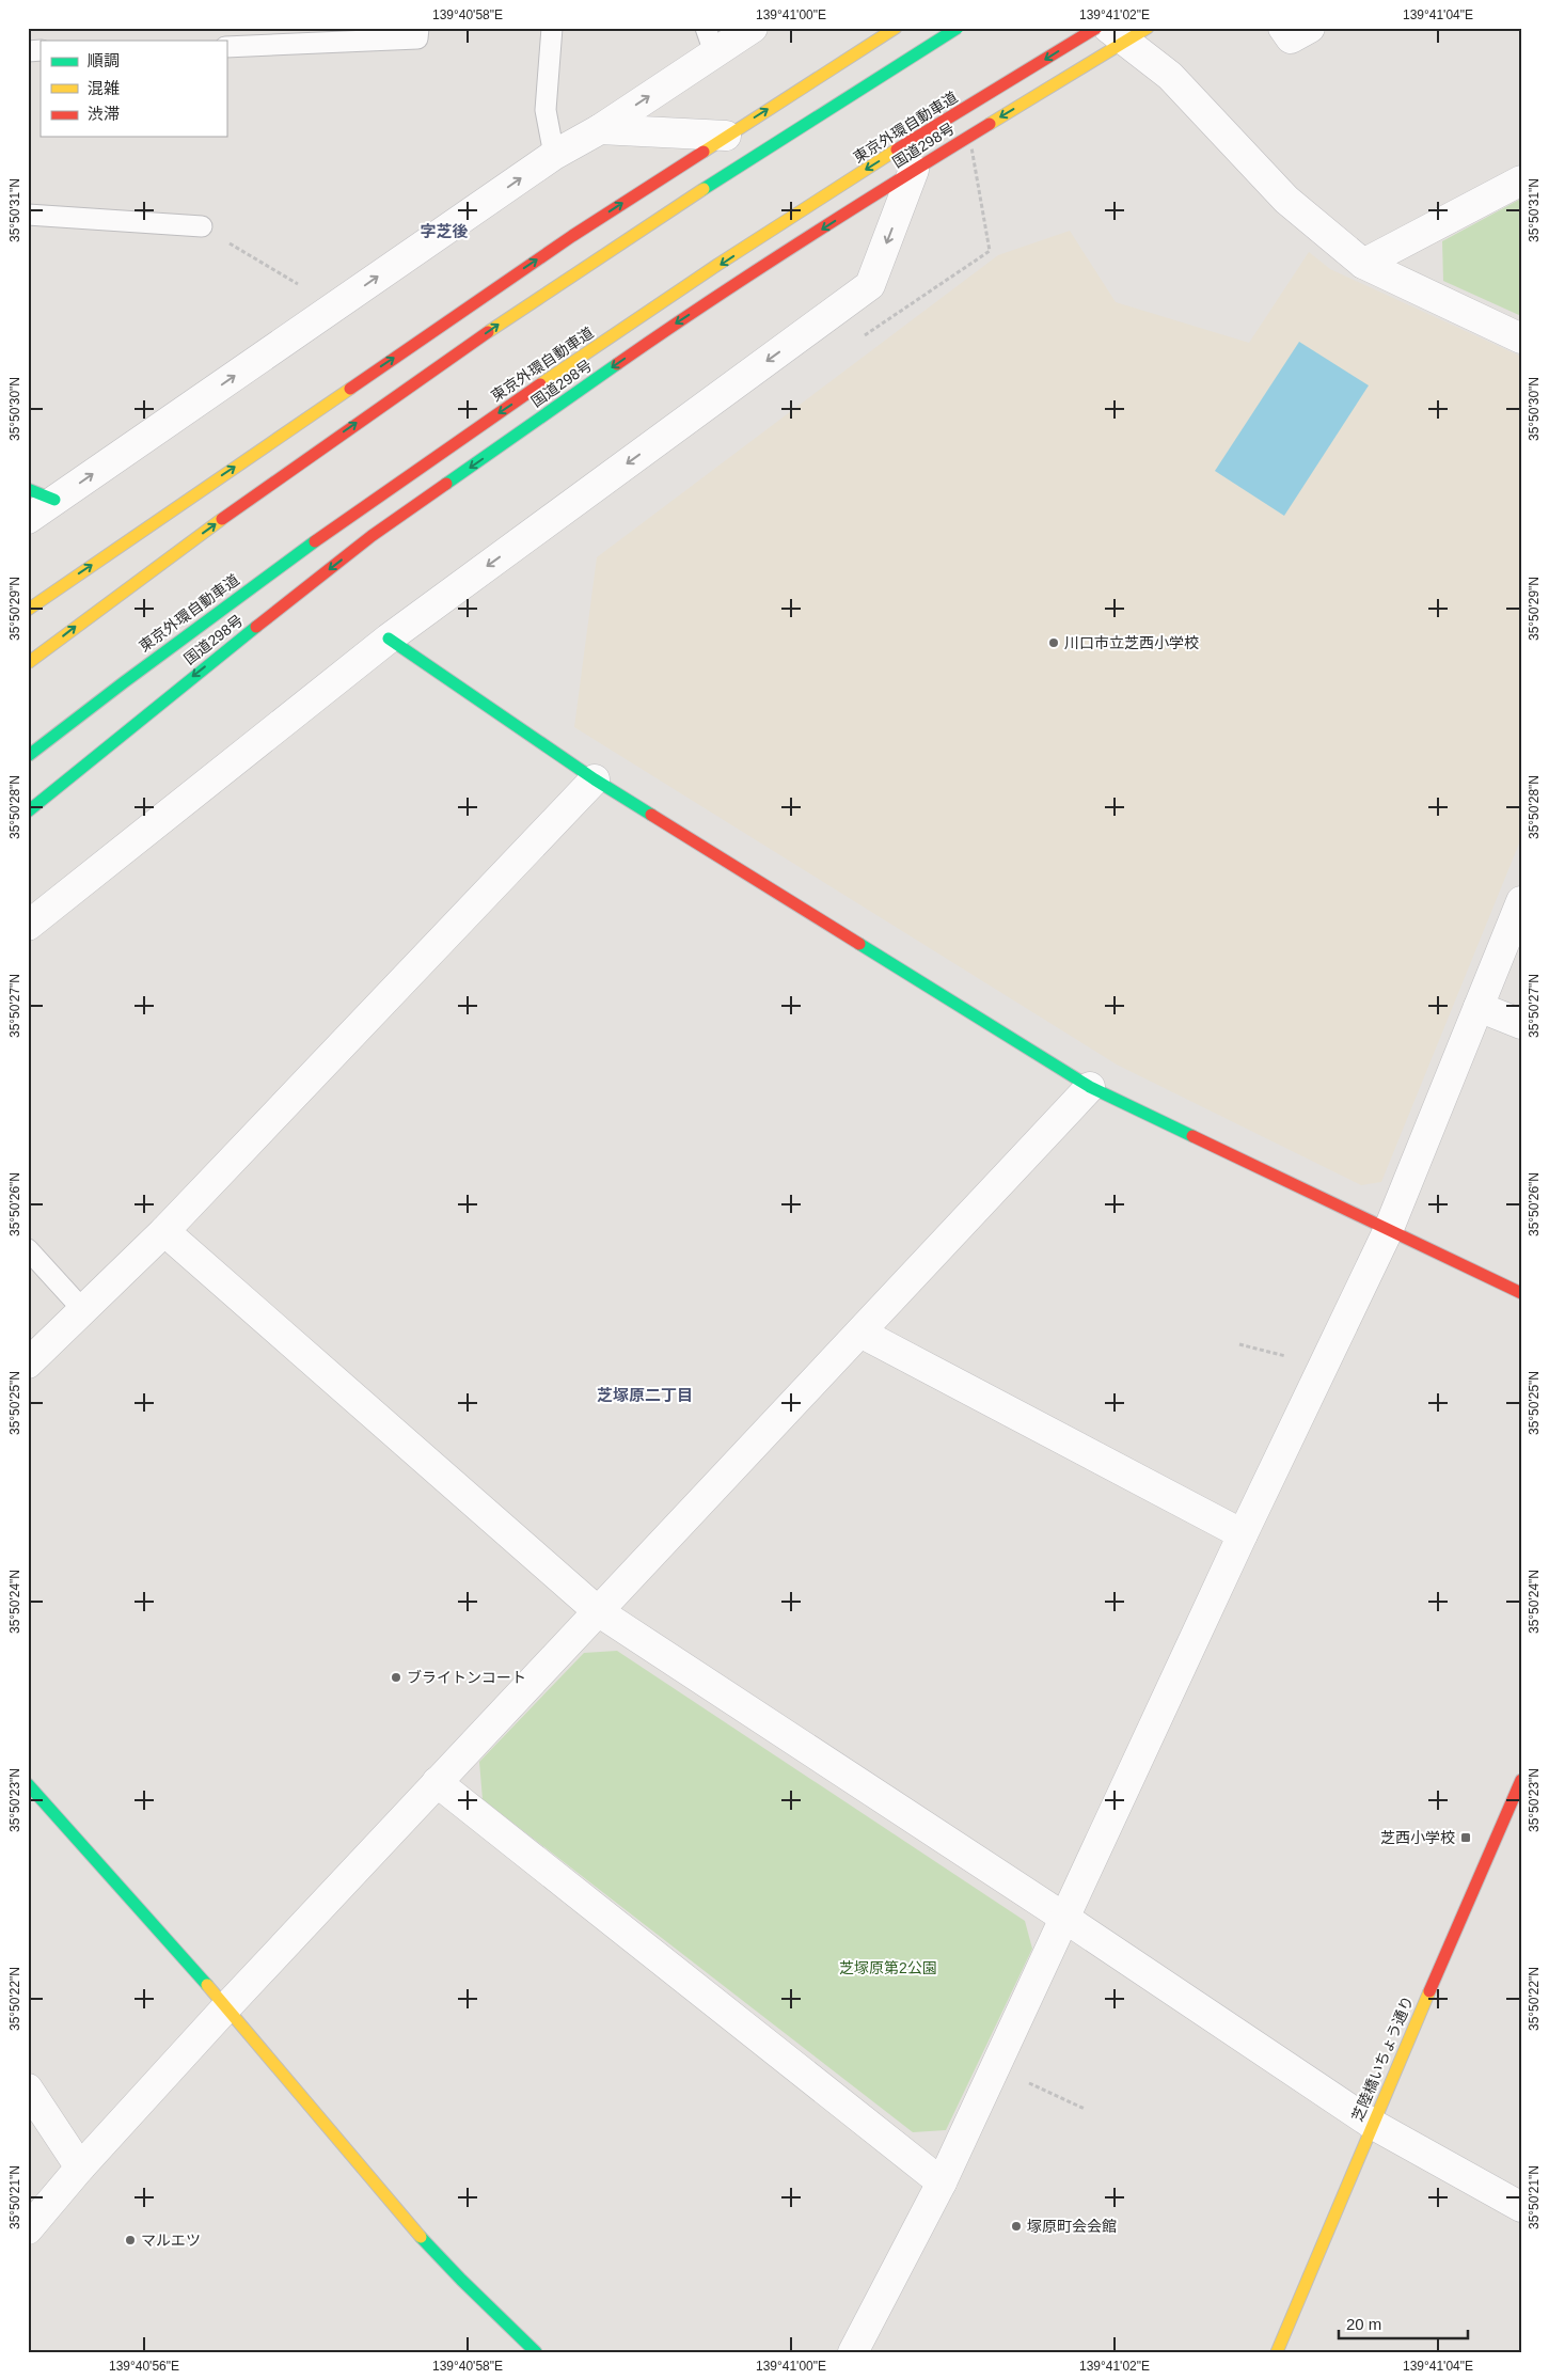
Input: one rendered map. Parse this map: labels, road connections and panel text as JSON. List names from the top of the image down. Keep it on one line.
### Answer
{"streets":{"main road":["東京外環自動車道","国道298号","芝陸橋いちょう通り"]},"districts":["字芝後","芝塚原二丁目"],"parks":["芝塚原第2公園"],"places":{"other":["川口市立芝西小学校","ブライトンコート","塚原町会会館","マルエツ"],"transit":["芝西小学校"]},"legend":["順調","混雑","渋滞"],"scale_bar":"20 m","coordinates":["139°40'58\"E","139°41'00\"E","139°41'02\"E","139°41'04\"E","35°50'31\"N","35°50'30\"N","35°50'29\"N","35°50'28\"N","35°50'27\"N","35°50'26\"N","35°50'25\"N","35°50'24\"N","35°50'23\"N","35°50'22\"N","35°50'21\"N","139°40'56\"E"]}
